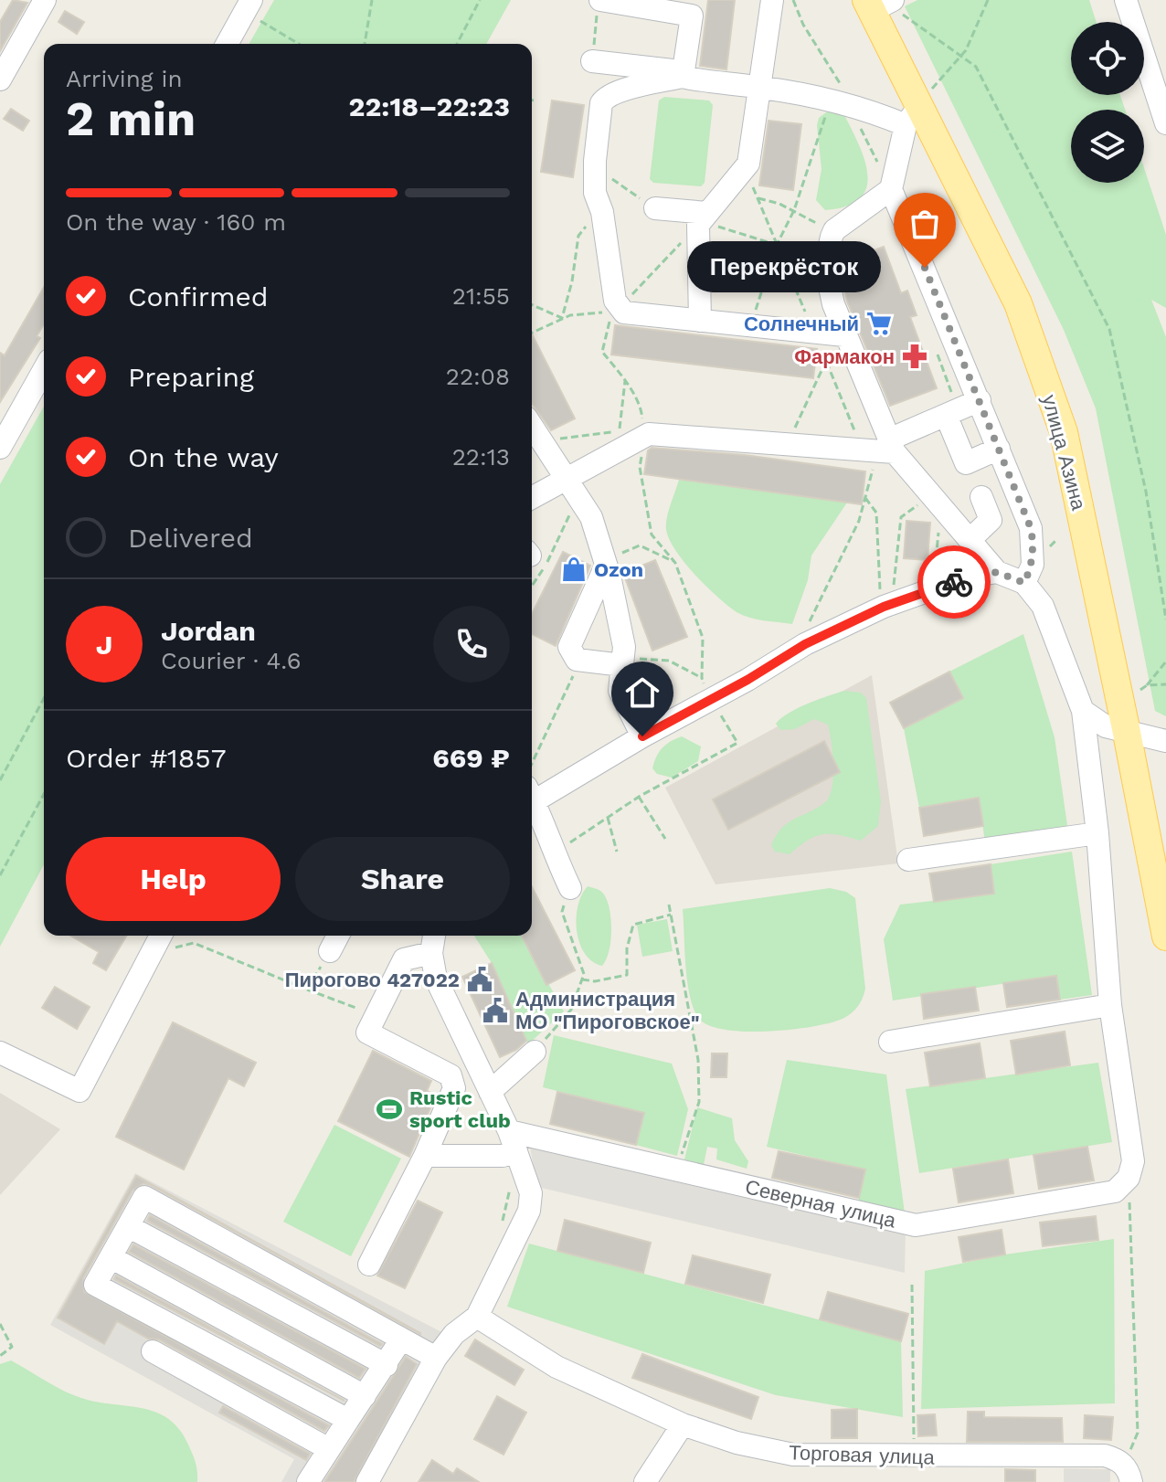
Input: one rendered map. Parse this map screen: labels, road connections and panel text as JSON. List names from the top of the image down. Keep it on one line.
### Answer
{"streets":{"main road":["улица Азина"],"street":["Северная улица","Торговая улица"]},"places":{"other":["Перекрёсток"],"supermarket":["Солнечный"],"pharmacy":["Фармакон"],"shop":["Ozon"],"public building":["Пирогово 427022","Администрация МО \"Пироговское\""],"sports":["Rustic sport club"]},"page":{"heading":["2 min","Arriving in","22:18–22:23"],"panel":["Jordan","Courier · 4.6","Order #1857","669 ₽"],"bar":"On the way · 160 m","bubble":"Перекрёсток","list":[["Confirmed","21:55"],["Preparing","22:08"],["On the way","22:13"],"Delivered"],"round":"J","buttons":["Help","Share"]}}
